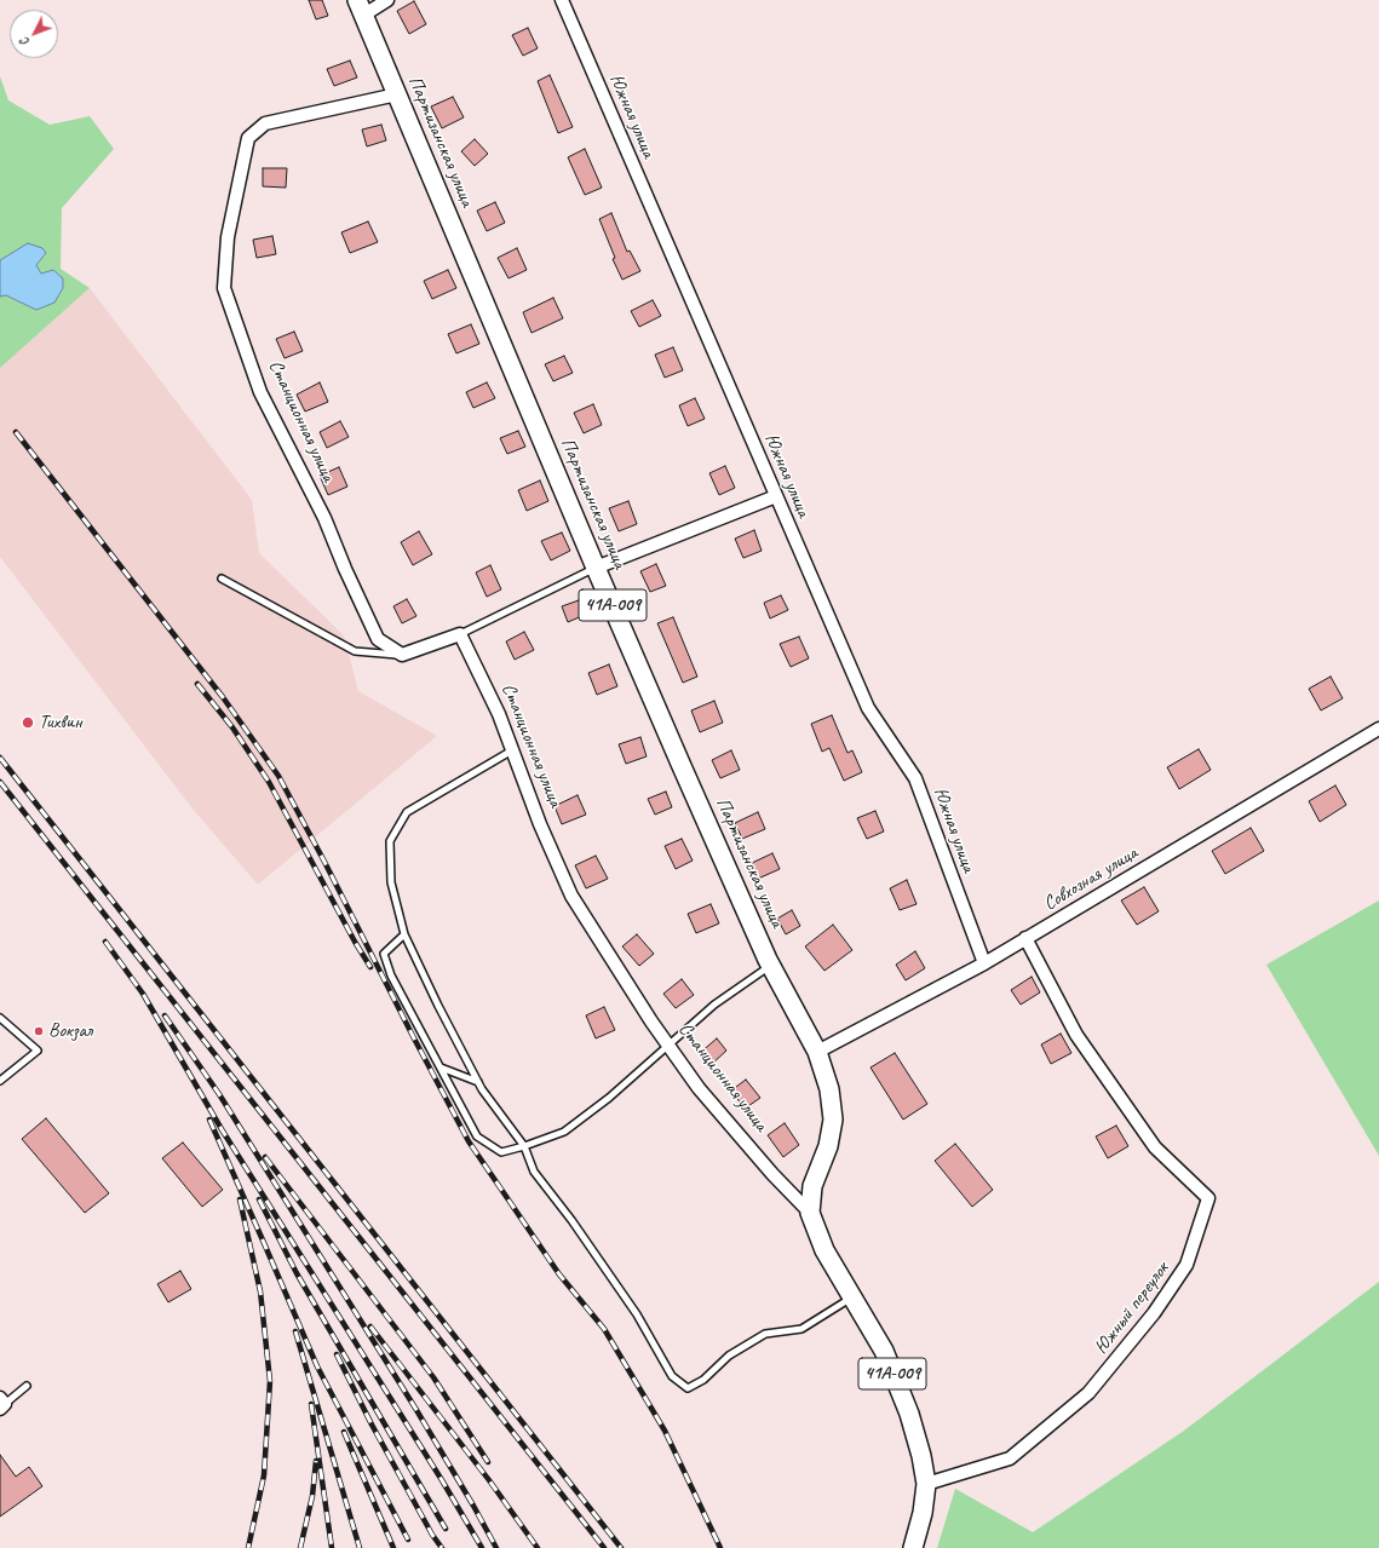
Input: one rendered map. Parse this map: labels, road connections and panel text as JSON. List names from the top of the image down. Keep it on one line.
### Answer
{"streets":{"main road":["Партизанская улица","Станционная улица","41А-009"],"street":["Южная улица","Совхозная улица","Южный переулок"]},"crossings":[["Южная улица","Совхозная улица"],["Партизанская улица","Станционная улица"],["Партизанская улица","Совхозная улица"],["Станционная улица","Южный переулок"],["Совхозная улица","Южный переулок"]],"places":["Тихвин","Вокзал"],"north":"bottom left"}
